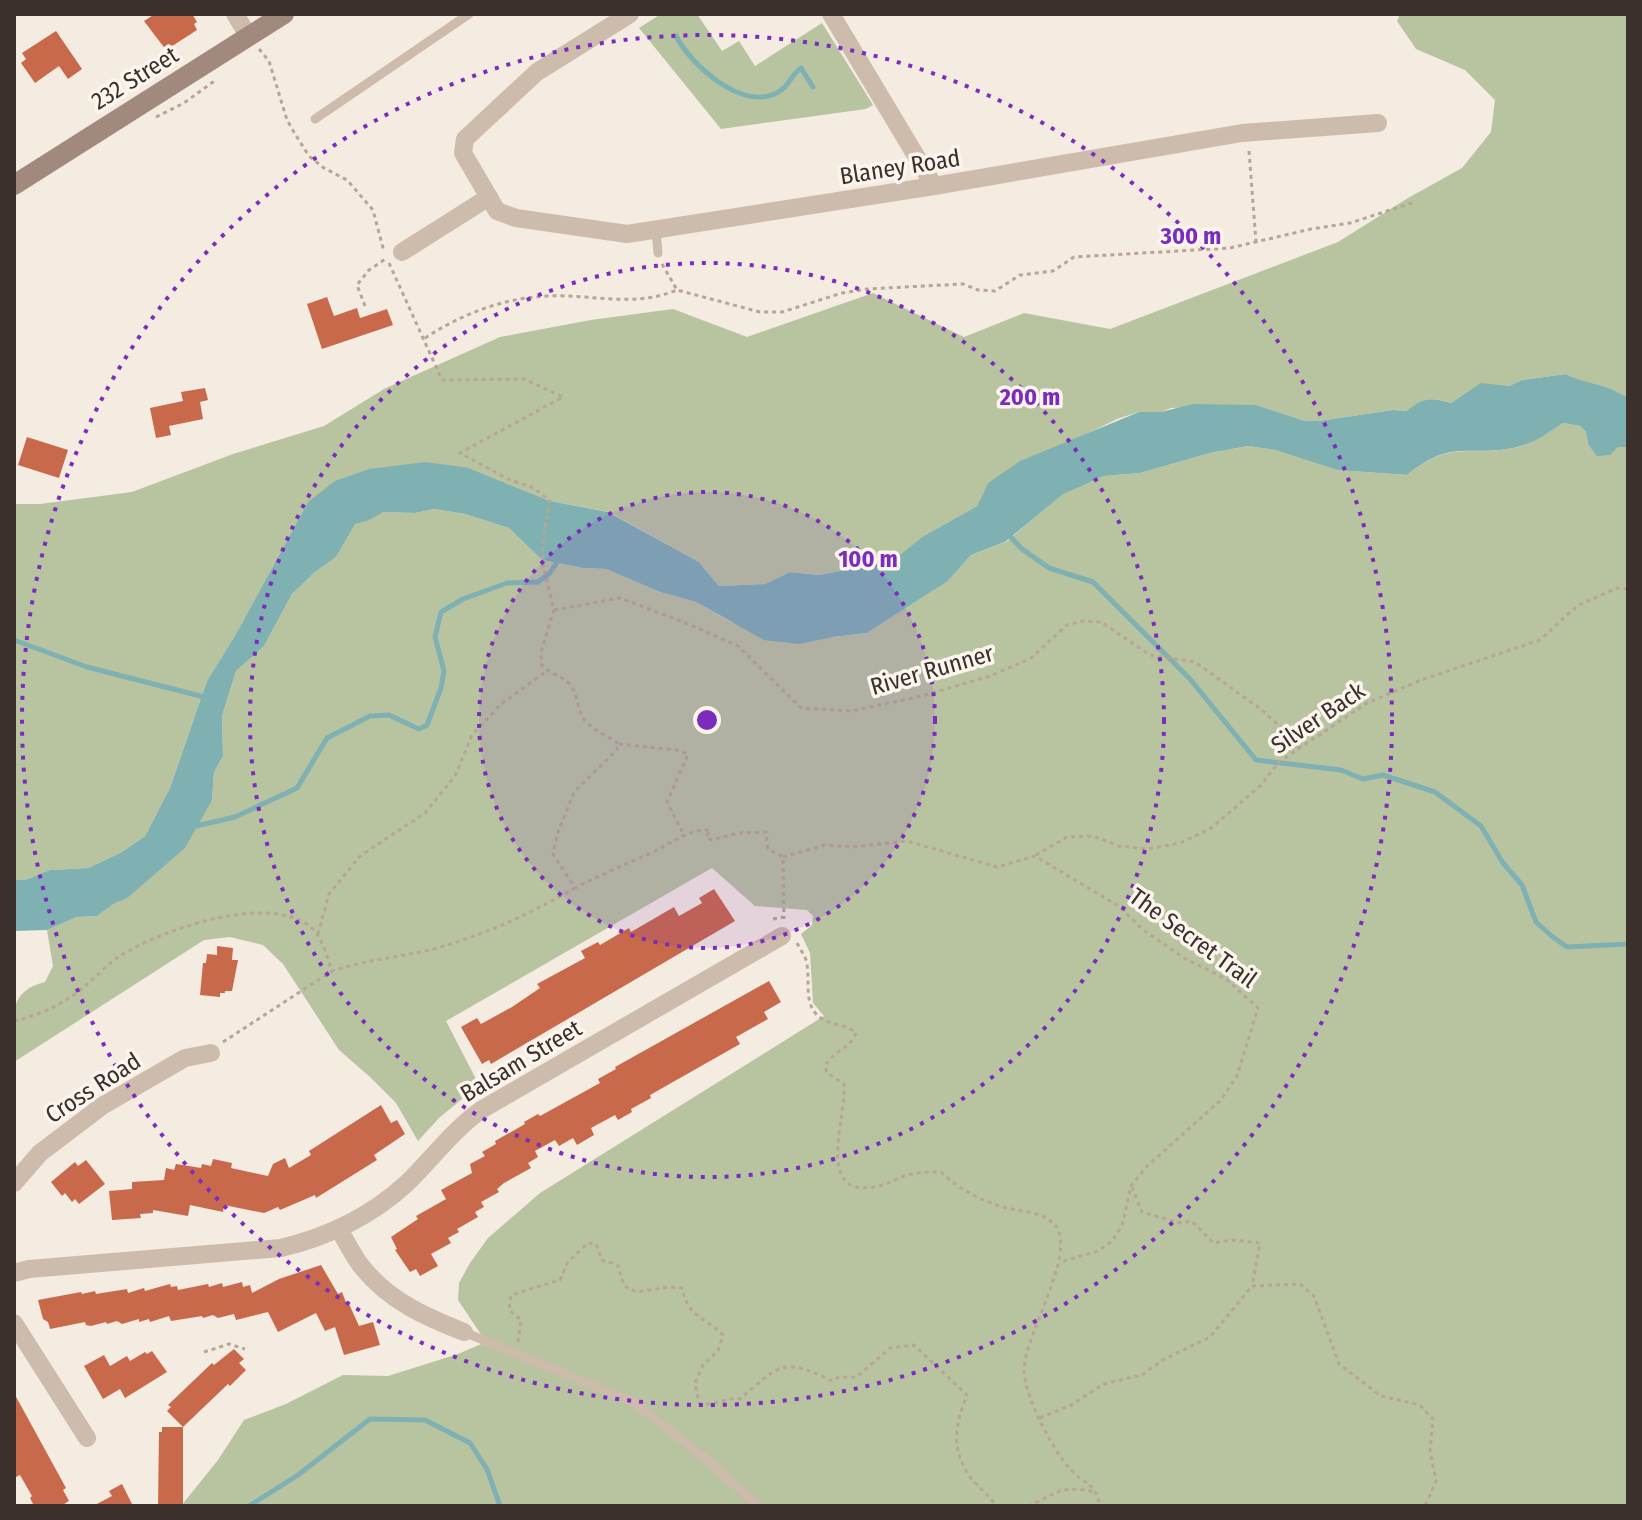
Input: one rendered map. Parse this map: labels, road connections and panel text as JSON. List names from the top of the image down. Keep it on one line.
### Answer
{"streets":{"street":["232 Street","Blaney Road","Balsam Street","Cross Road"],"path":["River Runner","Silver Back","The Secret Trail"]},"crossings":[["River Runner","Silver Back"],["Silver Back","The Secret Trail"]],"rings":["300 m","200 m","100 m"]}
